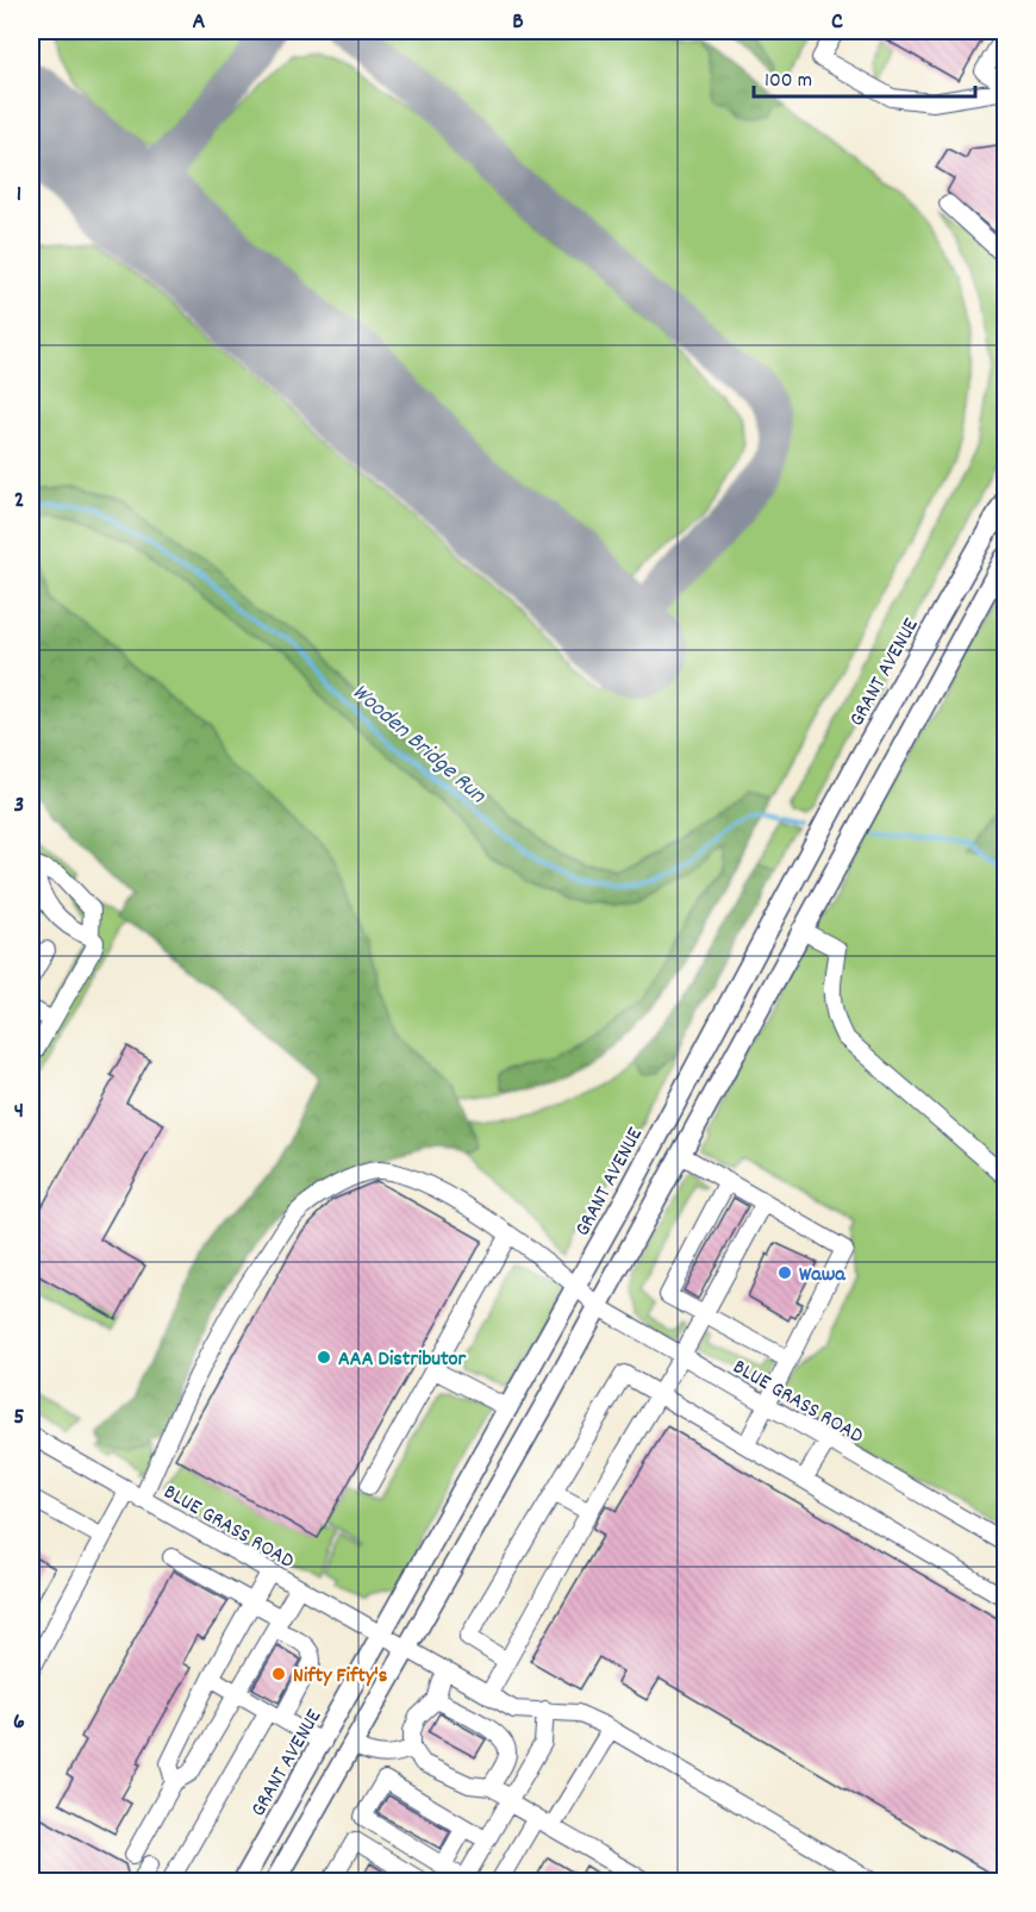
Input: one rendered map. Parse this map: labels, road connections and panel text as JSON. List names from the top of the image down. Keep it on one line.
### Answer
{"streets":{"main road":["GRANT AVENUE"],"street":["BLUE GRASS ROAD"]},"crossings":[["GRANT AVENUE","BLUE GRASS ROAD"]],"water":["Wooden Bridge Run"],"places":["Wawa","AAA Distributor","Nifty Fifty's"],"scale_bar":"100 m","grid":{"columns":["A","B","C"],"rows":["1","2","3","4","5","6"]}}
